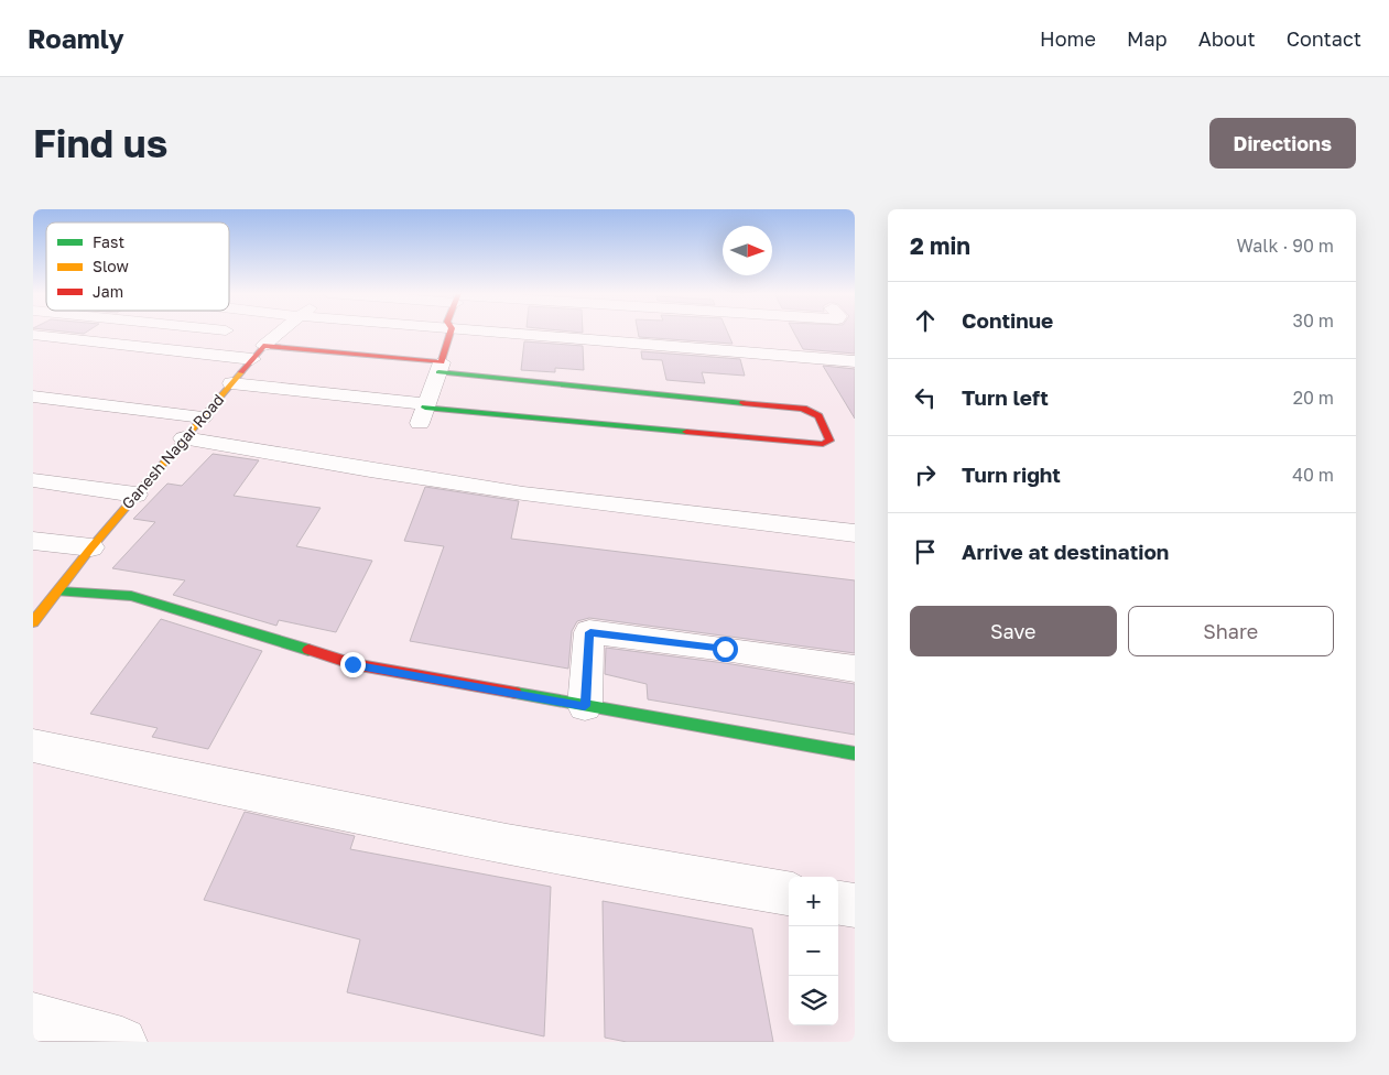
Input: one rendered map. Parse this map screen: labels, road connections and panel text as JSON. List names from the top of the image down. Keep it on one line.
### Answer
{"streets":{"street":["Ganesh Nagar Road"]},"legend":["Fast","Slow","Jam"],"north":"right","page":{"header":"Roamly","nav":["Home","Map","About","Contact"],"buttons":["Directions",["Save","Share"]],"title":"Find us","heading":["2 min","Walk · 90 m"],"list":[["Continue","30 m"],["Turn left","20 m"],["Turn right","40 m"],"Arrive at destination"],"map_buttons":["+","−"]}}
